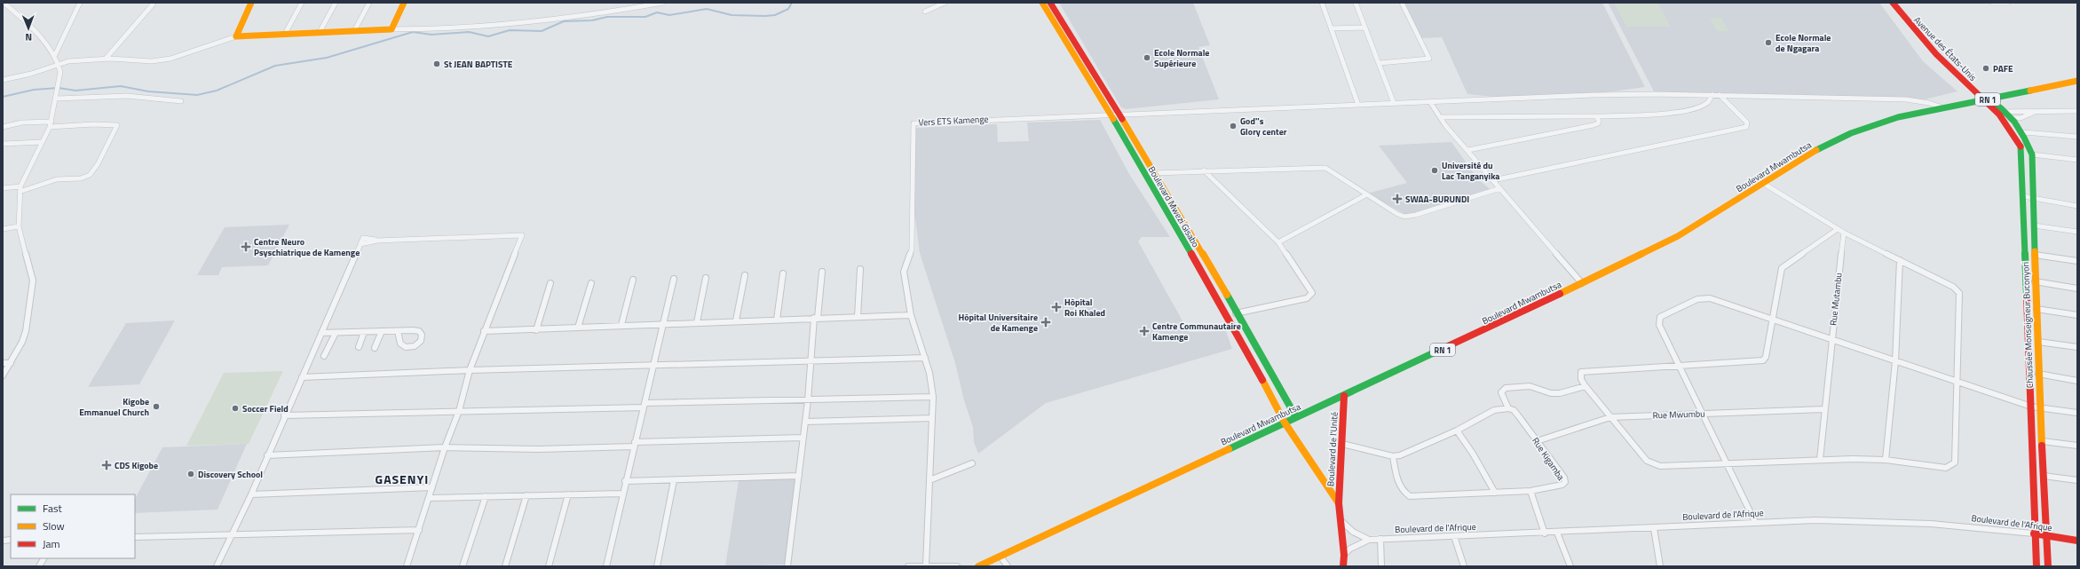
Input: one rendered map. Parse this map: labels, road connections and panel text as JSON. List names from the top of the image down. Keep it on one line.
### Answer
{"streets":{"main road":["Avenue des États-Unis","RN 1","Boulevard Mwambutsa","Boulevard Mwezi Gisabo","Chaussée Monseigneur Buconyori","Boulevard de l'Unité","Boulevard de l'Afrique"],"street":["Vers ETS Kamenge","Rue Mutambu","Rue Mwumbu","Rue Kigamba"]},"crossings":[["Avenue des États-Unis","Boulevard Mwambutsa"],["Avenue des États-Unis","Chaussée Monseigneur Buconyori"],["Vers ETS Kamenge","Boulevard Mwezi Gisabo"],["Boulevard Mwambutsa","Boulevard Mwezi Gisabo"],["Boulevard Mwambutsa","Chaussée Monseigneur Buconyori"],["Boulevard Mwambutsa","Boulevard de l'Unité"],["Boulevard Mwezi Gisabo","Boulevard de l'Unité"],["Rue Mutambu","Rue Mwumbu"],["Chaussée Monseigneur Buconyori","Boulevard de l'Afrique"],["Rue Mwumbu","Rue Kigamba"],["Boulevard de l'Unité","Boulevard de l'Afrique"]],"districts":["GASENYI"],"places":{"other":["Ecole Normale de Ngagara","Ecole Normale Supérieure","St JEAN BAPTISTE","PAFE","God''s Glory center","Université du Lac Tanganyika","Kigobe Emmanuel Church","Soccer Field","Discovery School"],"health":["SWAA-BURUNDI","Centre Neuro Psyschiatrique de Kamenge","Hôpital Roi Khaled","Hôpital Universitaire de Kamenge","Centre Communautaire Kamenge","CDS Kigobe"]},"legend":["Fast","Slow","Jam"],"north":"bottom"}
